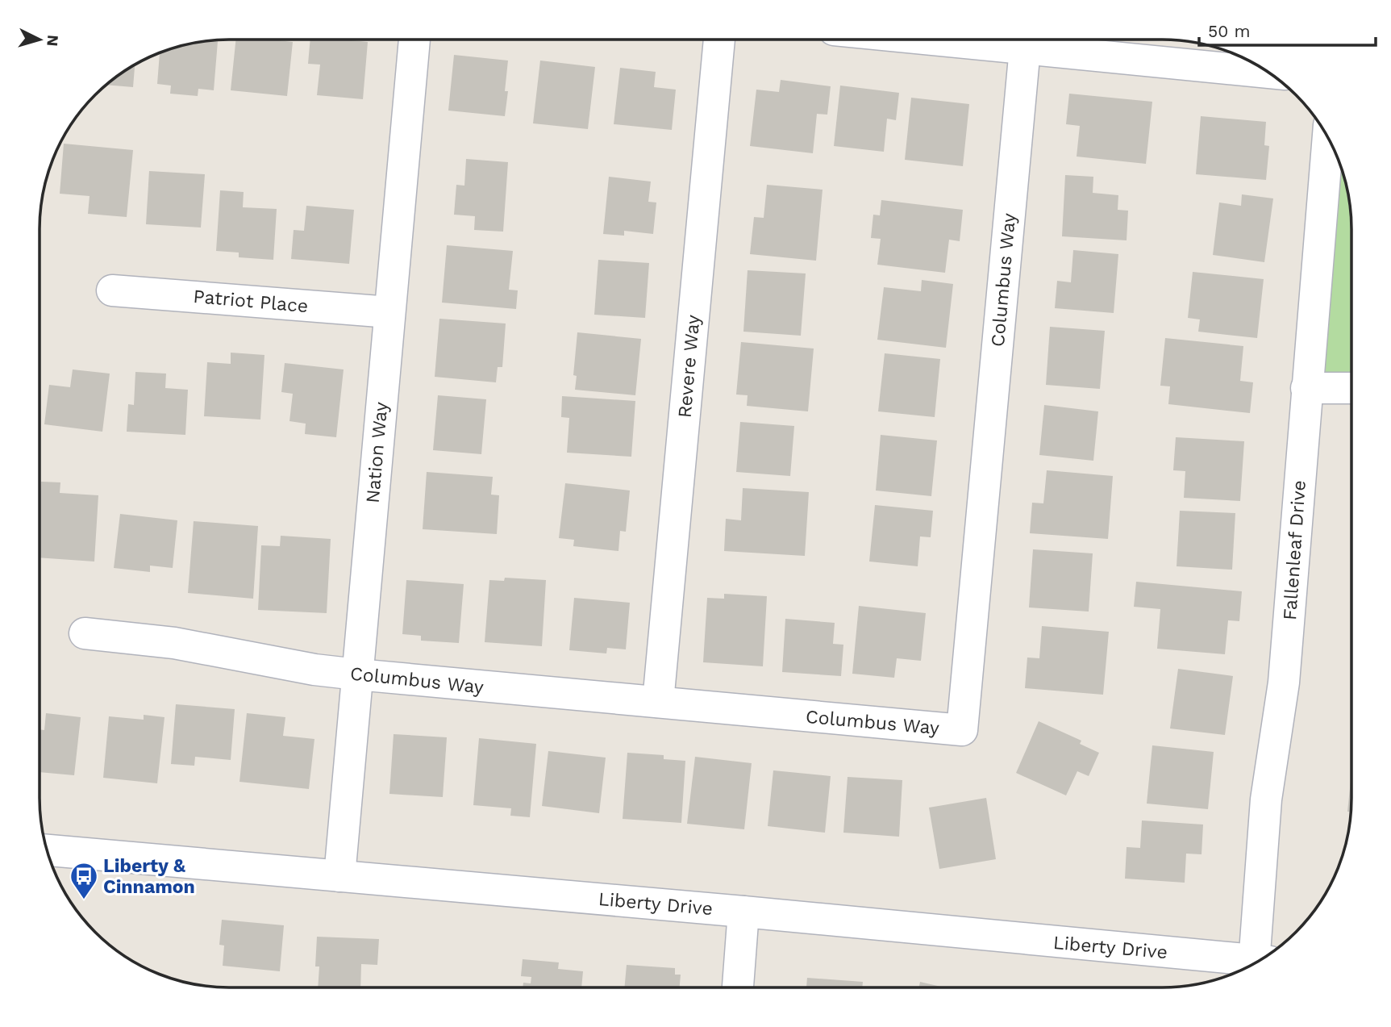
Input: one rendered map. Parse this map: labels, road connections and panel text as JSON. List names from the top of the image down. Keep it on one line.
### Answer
{"streets":{"street":["Columbus Way","Patriot Place","Revere Way","Nation Way","Fallenleaf Drive","Liberty Drive"]},"crossings":[["Columbus Way","Revere Way"],["Columbus Way","Nation Way"],["Patriot Place","Nation Way"],["Nation Way","Liberty Drive"]],"places":{"bus stop":["Liberty & Cinnamon"]},"scale_bar":"50 m","north":"right"}
